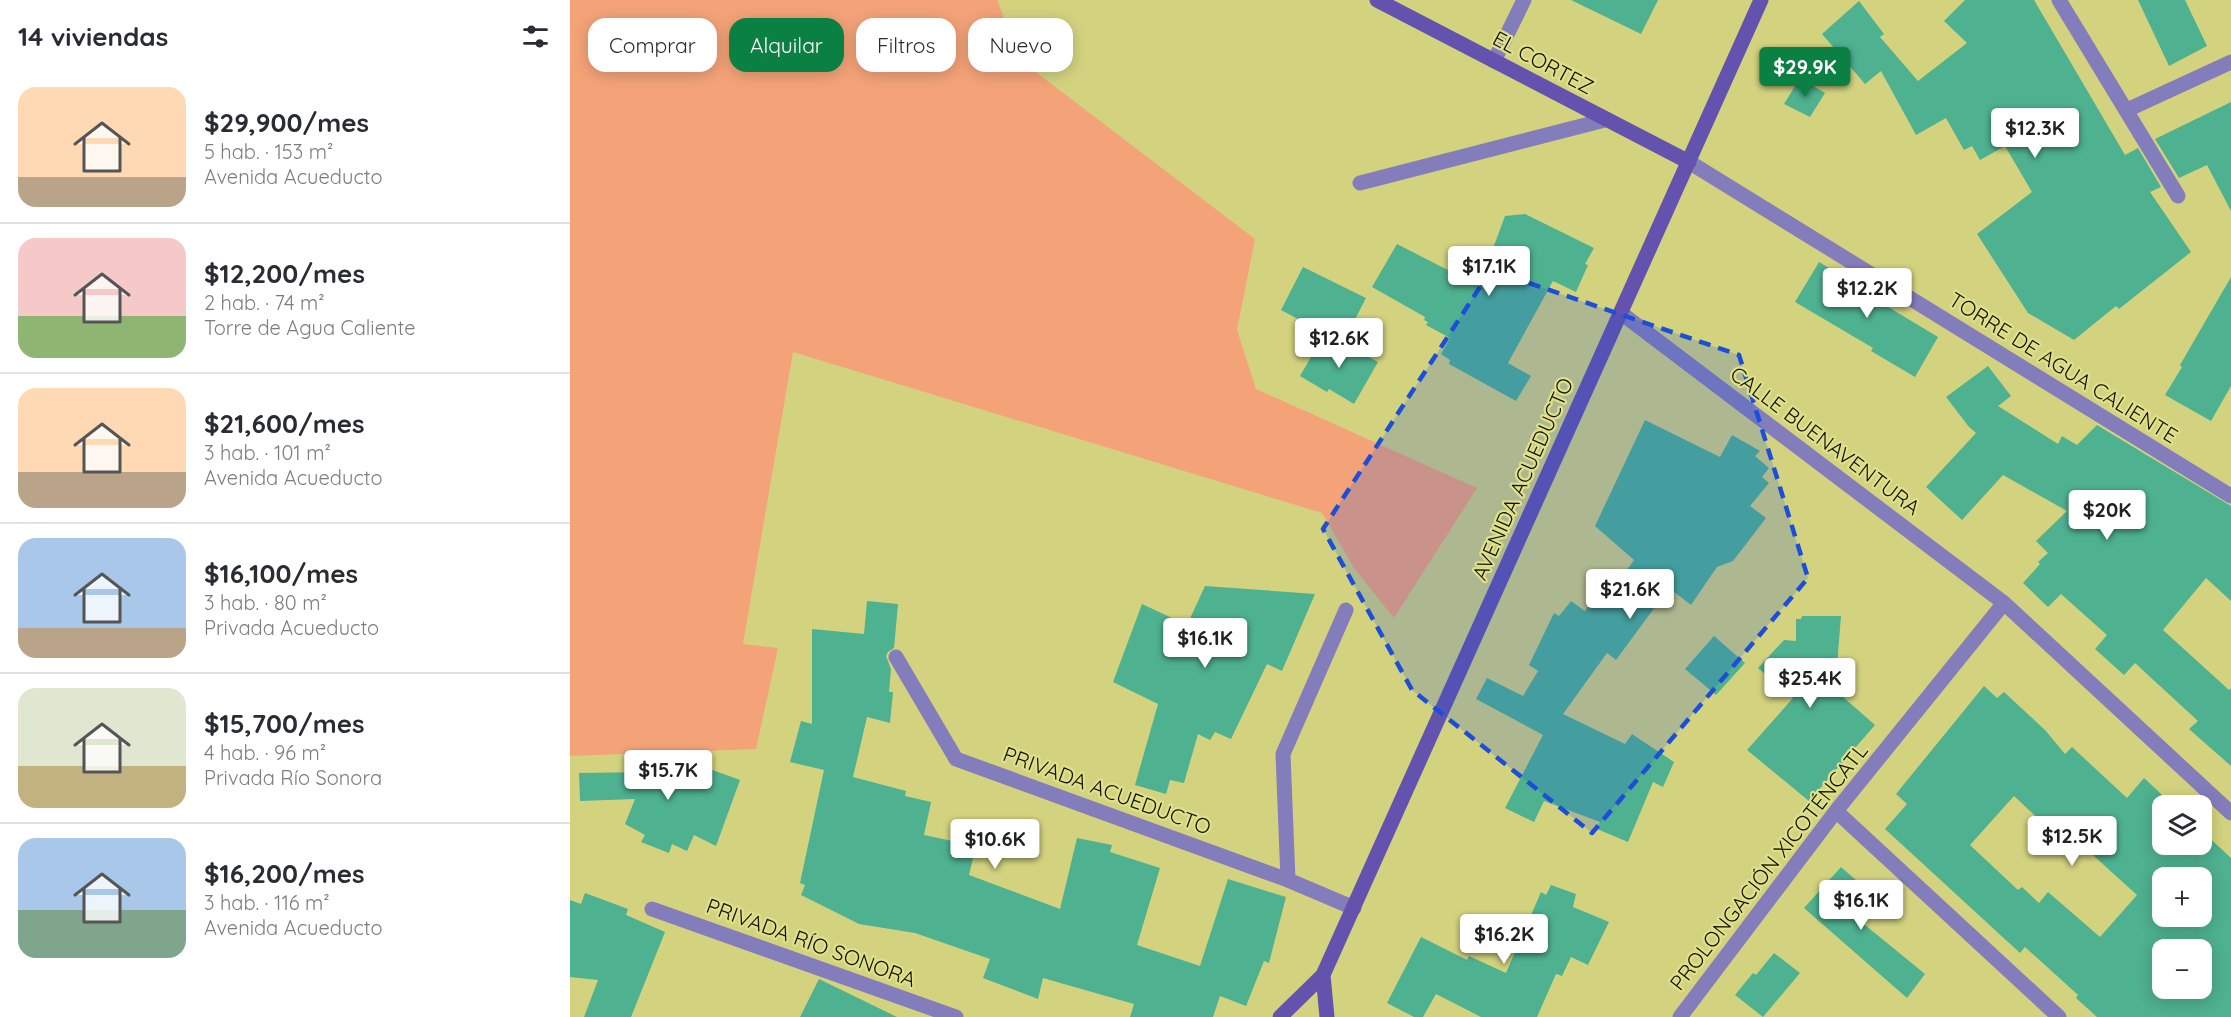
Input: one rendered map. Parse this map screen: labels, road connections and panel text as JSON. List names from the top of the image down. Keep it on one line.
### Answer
{"streets":{"main road":["EL CORTEZ","AVENIDA ACUEDUCTO"],"street":["TORRE DE AGUA CALIENTE","CALLE BUENAVENTURA","PRIVADA ACUEDUCTO","PROLONGACIÓN XICOTÉNCATL","PRIVADA RÍO SONORA"]},"crossings":[["EL CORTEZ","TORRE DE AGUA CALIENTE"],["EL CORTEZ","AVENIDA ACUEDUCTO"],["TORRE DE AGUA CALIENTE","AVENIDA ACUEDUCTO"],["CALLE BUENAVENTURA","AVENIDA ACUEDUCTO"],["CALLE BUENAVENTURA","PROLONGACIÓN XICOTÉNCATL"],["AVENIDA ACUEDUCTO","PRIVADA ACUEDUCTO"]],"page":{"heading":"14 viviendas","chip":["Comprar","Alquilar","Filtros","Nuevo"],"price":["$29.9K","$12.3K","$17.1K","$12.2K","$12.6K","$20K","$21.6K","$16.1K","$25.4K","$15.7K","$12.5K","$10.6K","$16.1K","$16.2K"],"list":[{"name":"$29,900/mes","note":"5 hab. · 153 m² · Avenida Acueducto"},{"name":"$12,200/mes","note":"2 hab. · 74 m² · Torre de Agua Caliente"},{"name":"$21,600/mes","note":"3 hab. · 101 m² · Avenida Acueducto"},{"name":"$16,100/mes","note":"3 hab. · 80 m² · Privada Acueducto"},{"name":"$15,700/mes","note":"4 hab. · 96 m² · Privada Río Sonora"},{"name":"$16,200/mes","note":"3 hab. · 116 m² · Avenida Acueducto"}],"map_buttons":["+","−"]}}
